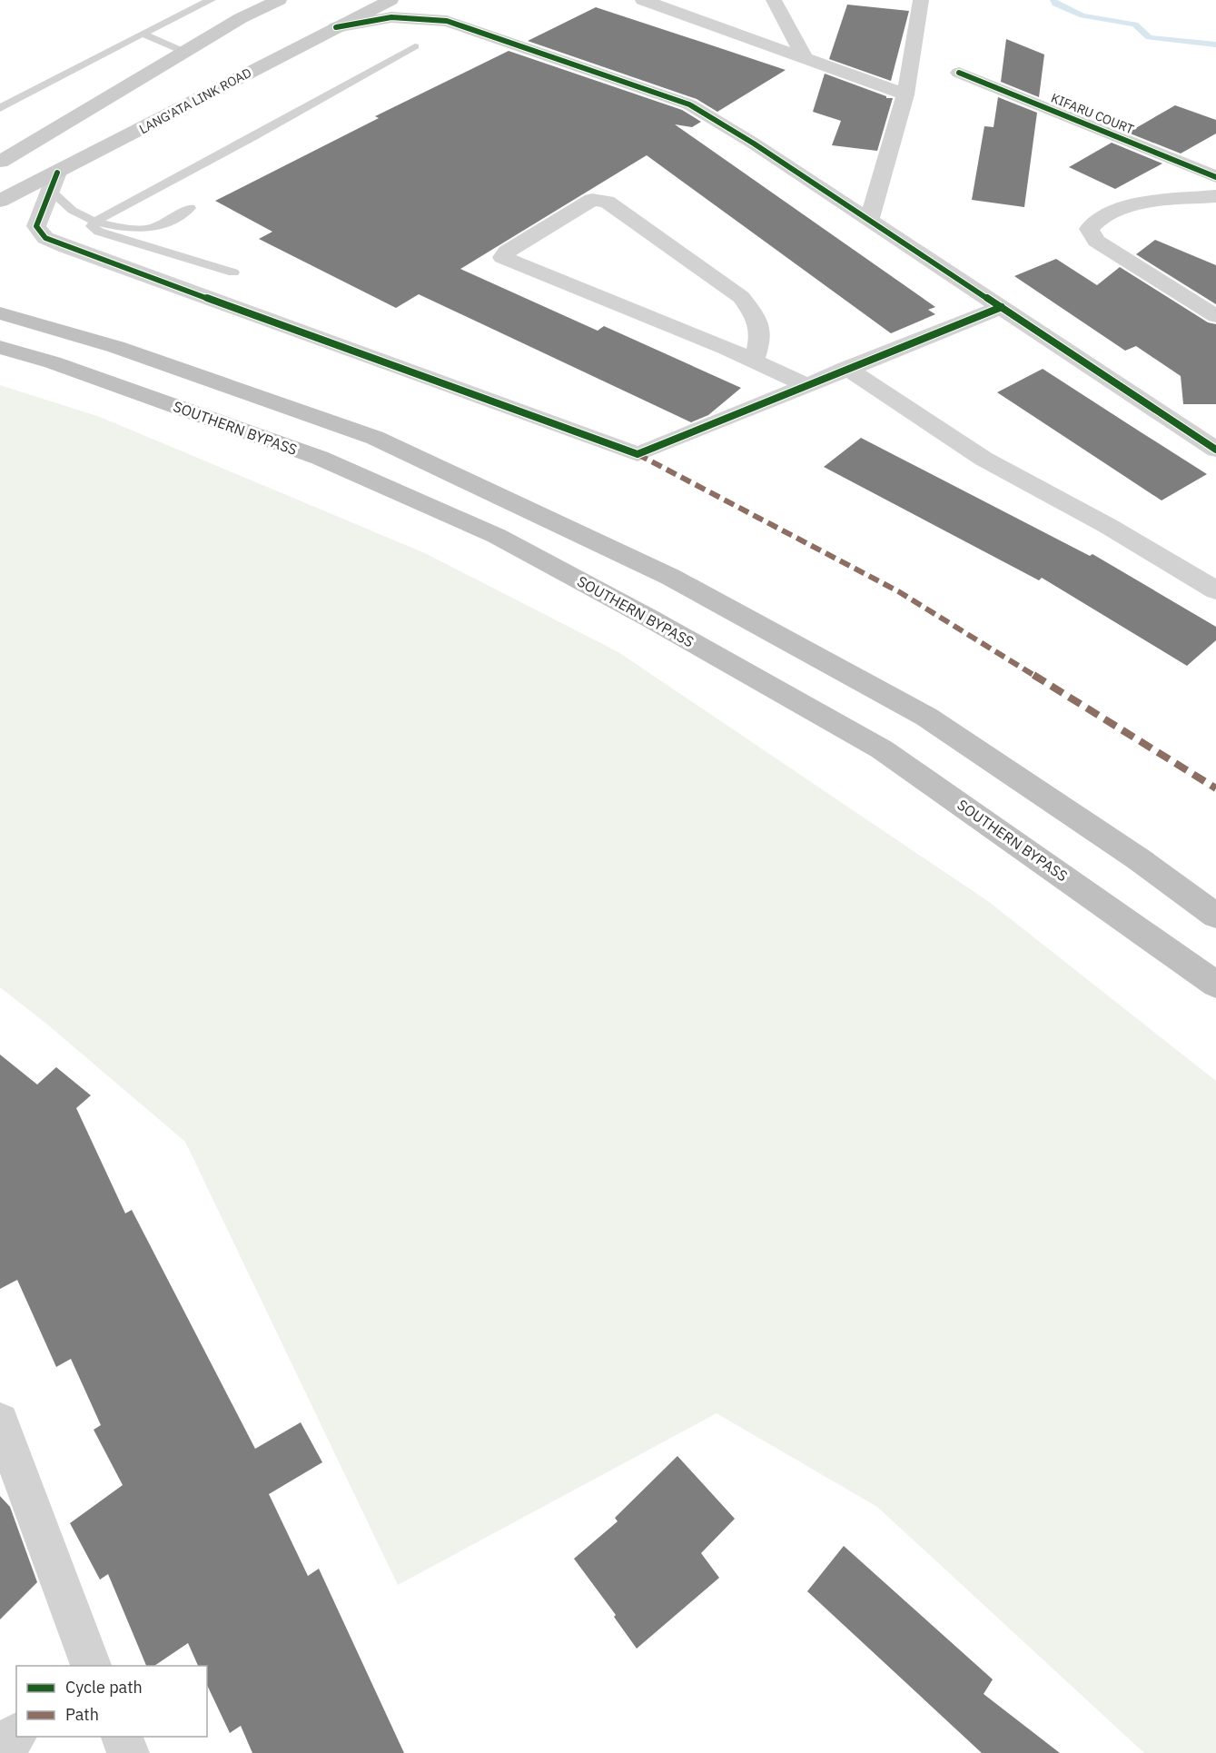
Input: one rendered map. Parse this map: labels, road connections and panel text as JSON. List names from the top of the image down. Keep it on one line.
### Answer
{"streets":{"highway":["SOUTHERN BYPASS"],"main road":["LANG'ATA LINK ROAD"],"street":["KIFARU COURT"]},"legend":["Cycle path","Path"]}
